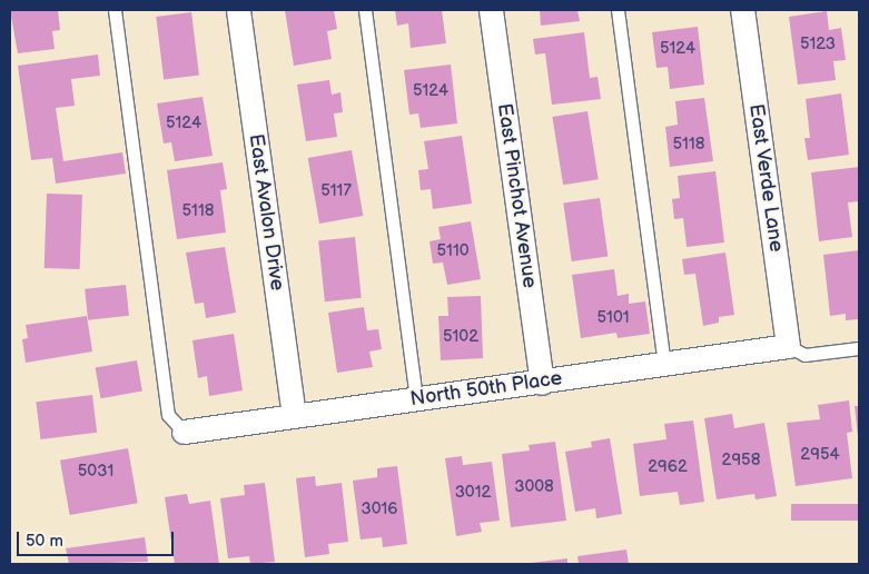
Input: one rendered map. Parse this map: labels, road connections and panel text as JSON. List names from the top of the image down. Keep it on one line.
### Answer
{"streets":{"street":["East Verde Lane","East Pinchot Avenue","East Avalon Drive","North 50th Place"]},"crossings":[["East Verde Lane","North 50th Place"],["East Pinchot Avenue","North 50th Place"],["East Avalon Drive","North 50th Place"]],"house_numbers":["5123","5124","5124","5124","5118","5117","5118","5110","5101","5102","2954","2958","2962","5031","3008","3012","3016"],"scale_bar":"50 m"}
